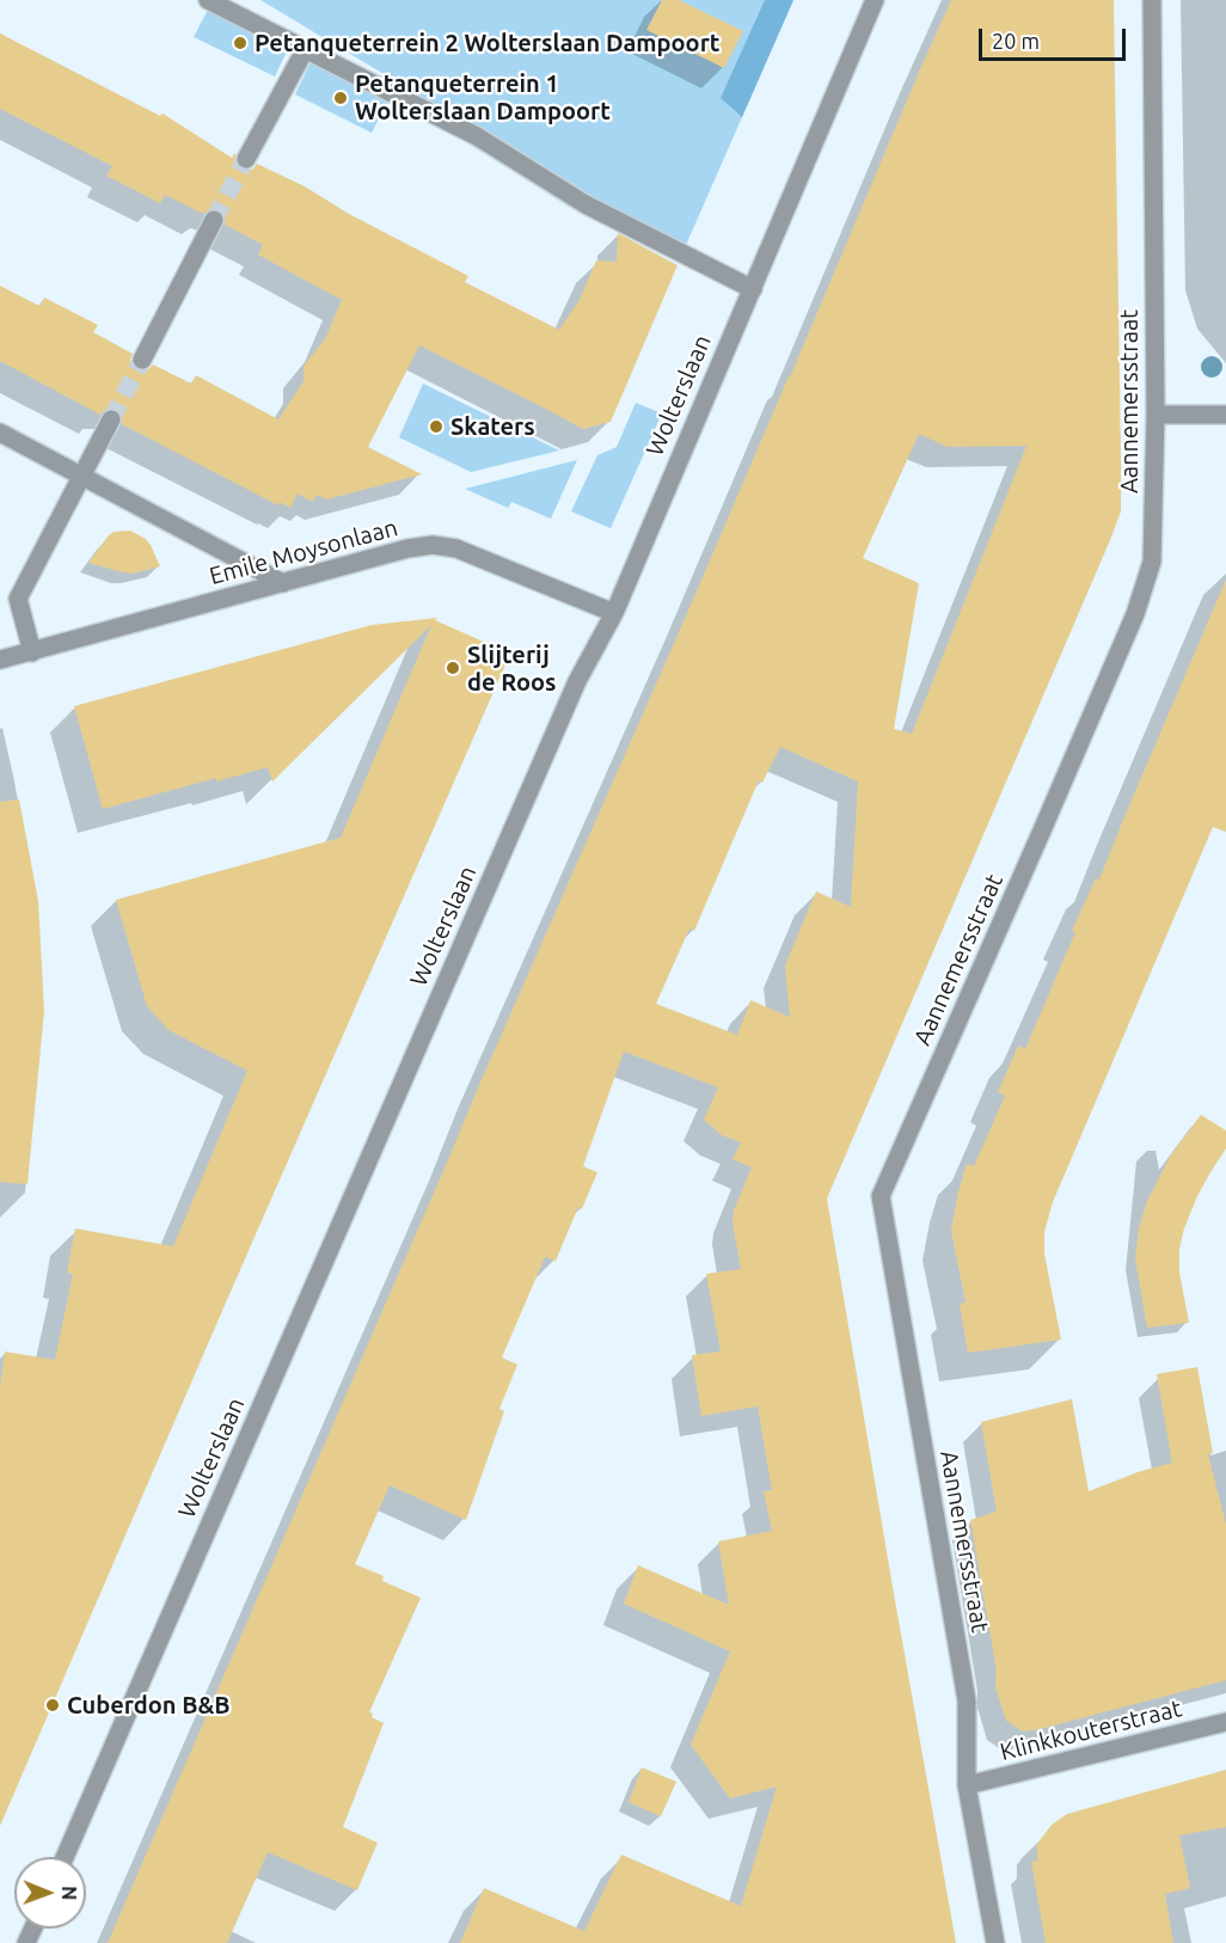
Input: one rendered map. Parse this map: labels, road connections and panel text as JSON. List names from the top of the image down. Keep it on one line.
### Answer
{"streets":{"street":["Wolterslaan","Aannemersstraat","Emile Moysonlaan","Klinkkouterstraat"]},"crossings":[["Wolterslaan","Emile Moysonlaan"],["Aannemersstraat","Klinkkouterstraat"]],"places":["Petanqueterrein 2 Wolterslaan Dampoort","Petanqueterrein 1 Wolterslaan Dampoort","Skaters","Slijterij de Roos","Cuberdon B&B"],"scale_bar":"20 m","north":"right"}
